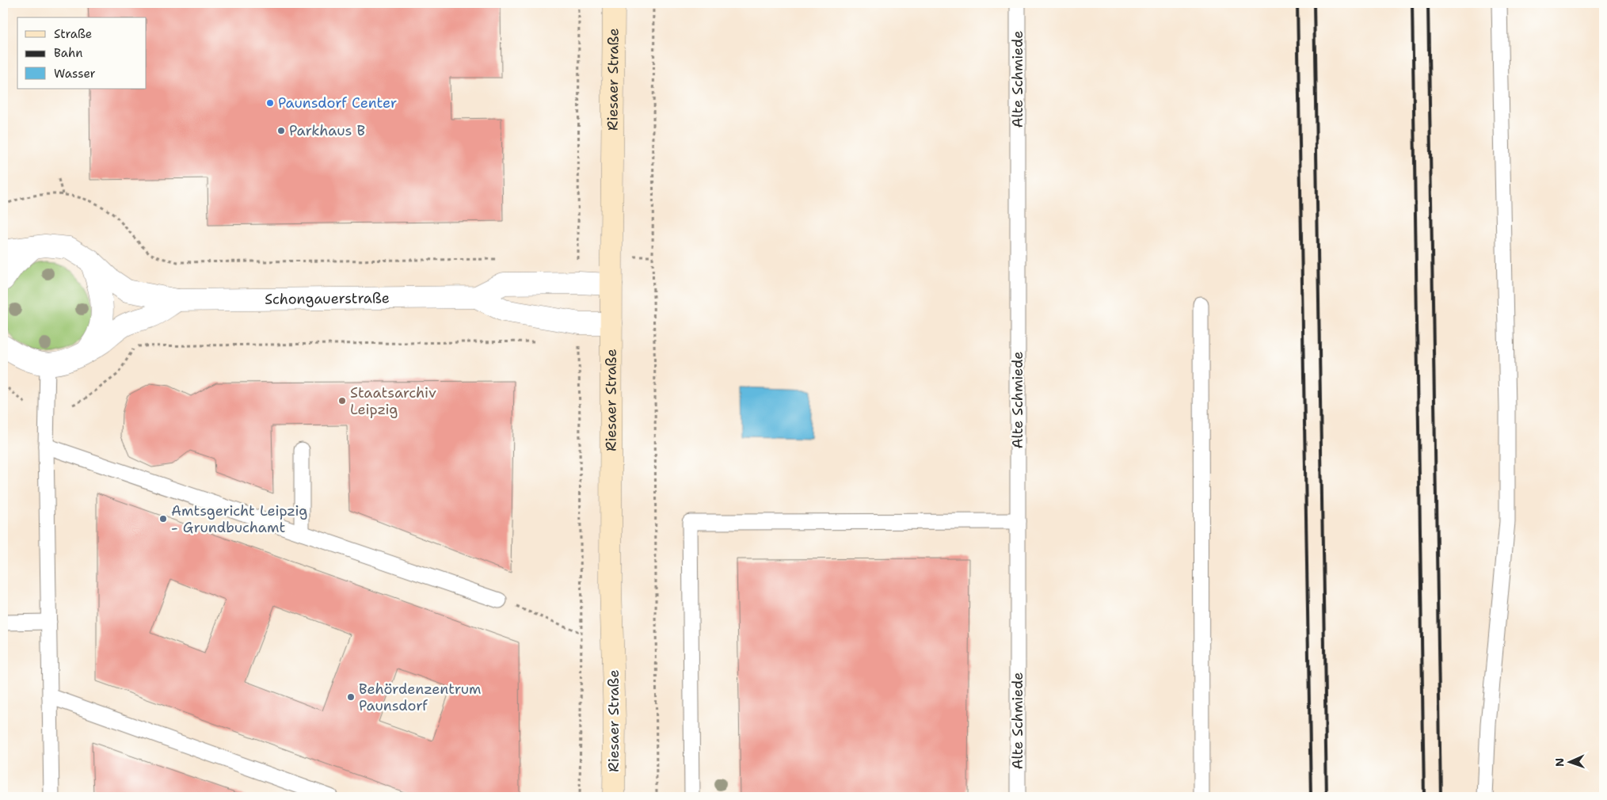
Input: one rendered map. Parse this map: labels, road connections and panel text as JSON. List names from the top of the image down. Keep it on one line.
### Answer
{"streets":{"main road":["Riesaer Straße"],"street":["Schongauerstraße"],"lane":["Alte Schmiede"]},"crossings":[["Riesaer Straße","Schongauerstraße"]],"places":["Paunsdorf Center","Parkhaus B","Staatsarchiv Leipzig","Amtsgericht Leipzig - Grundbuchamt","Behördenzentrum Paunsdorf"],"legend":["Straße","Bahn","Wasser"],"north":"left"}
